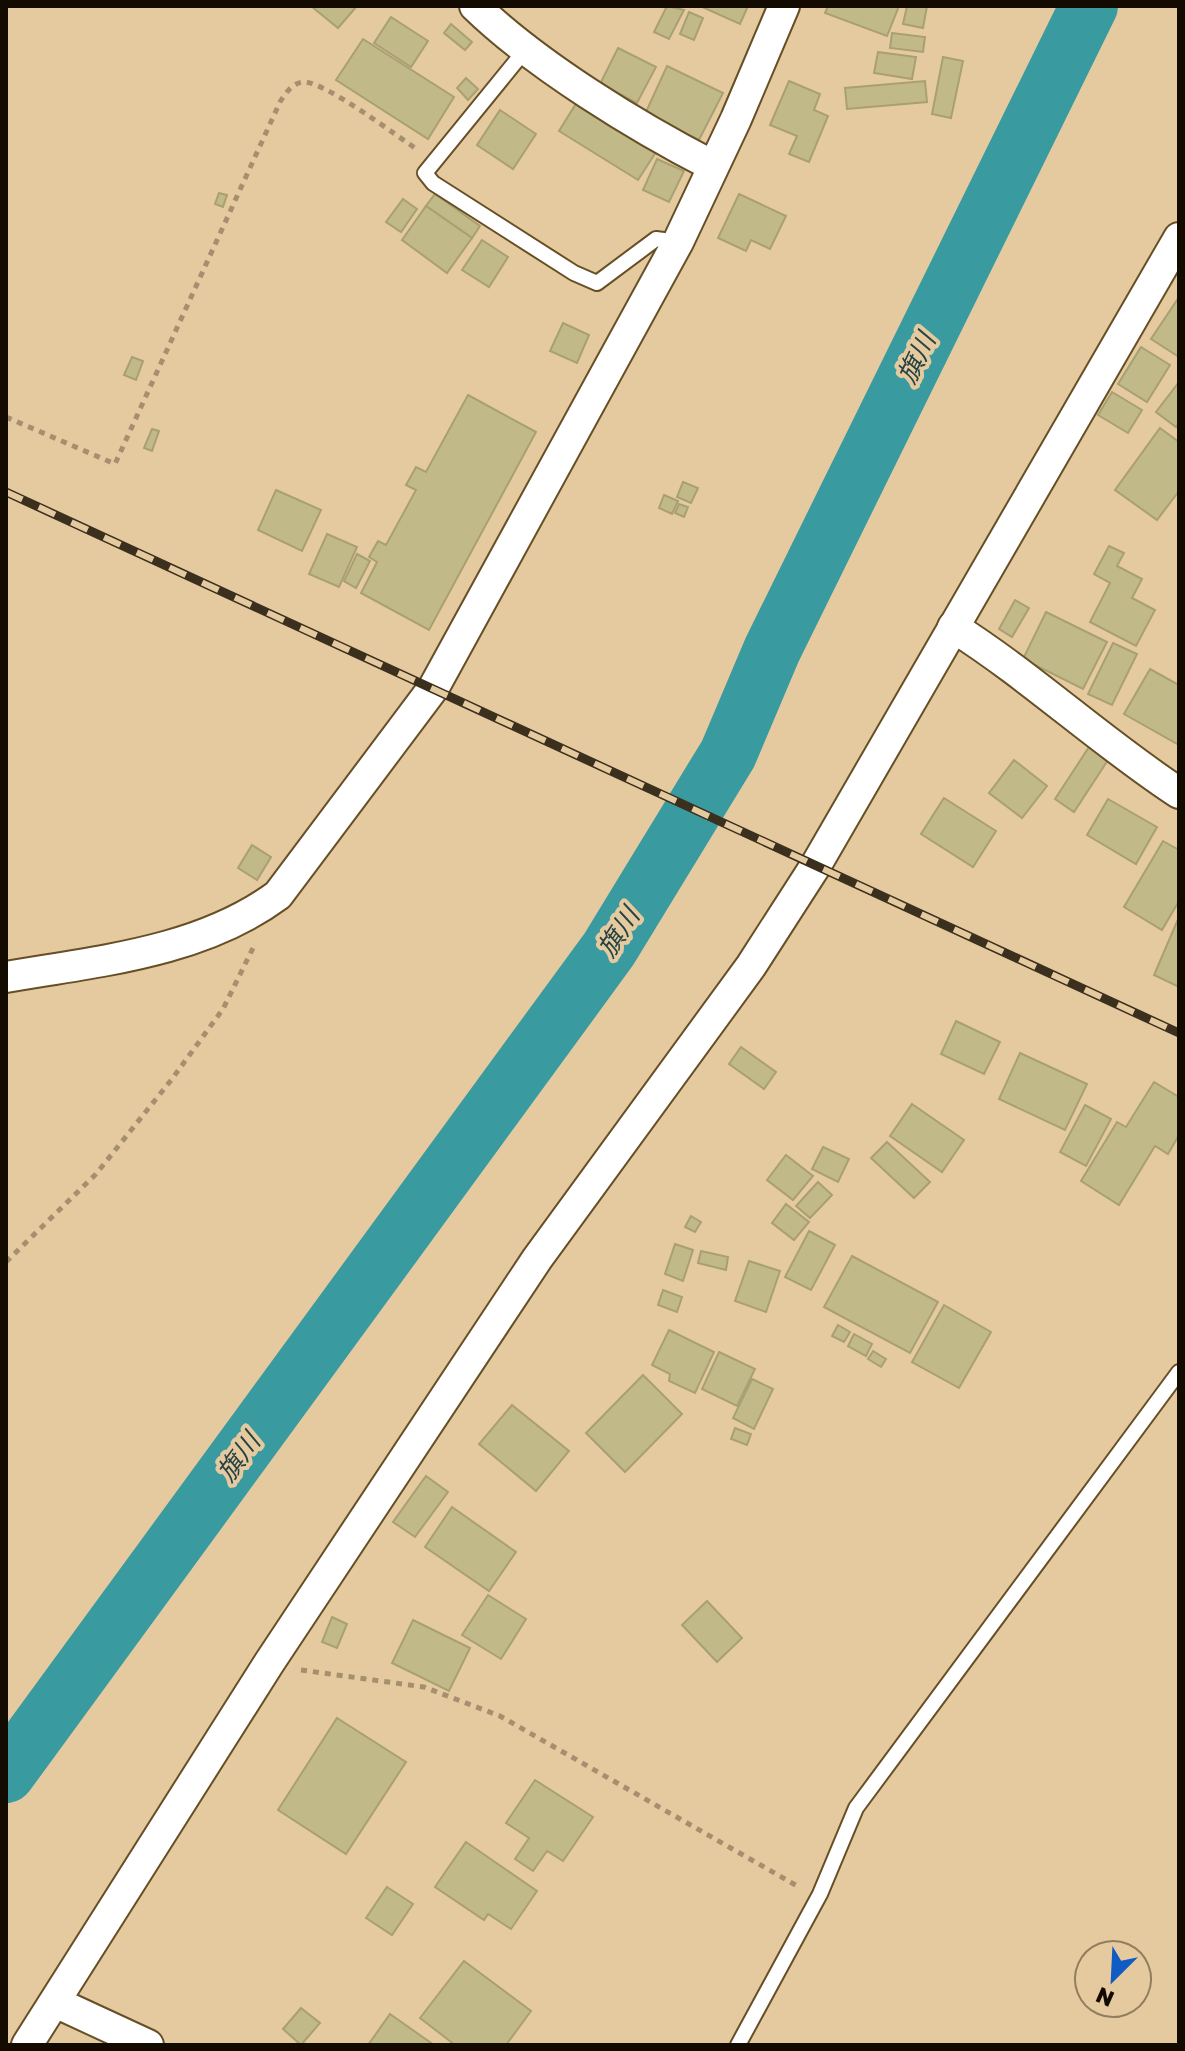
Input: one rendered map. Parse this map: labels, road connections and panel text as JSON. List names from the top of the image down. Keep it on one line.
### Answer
{"water":["旗川"],"north":"bottom left"}
